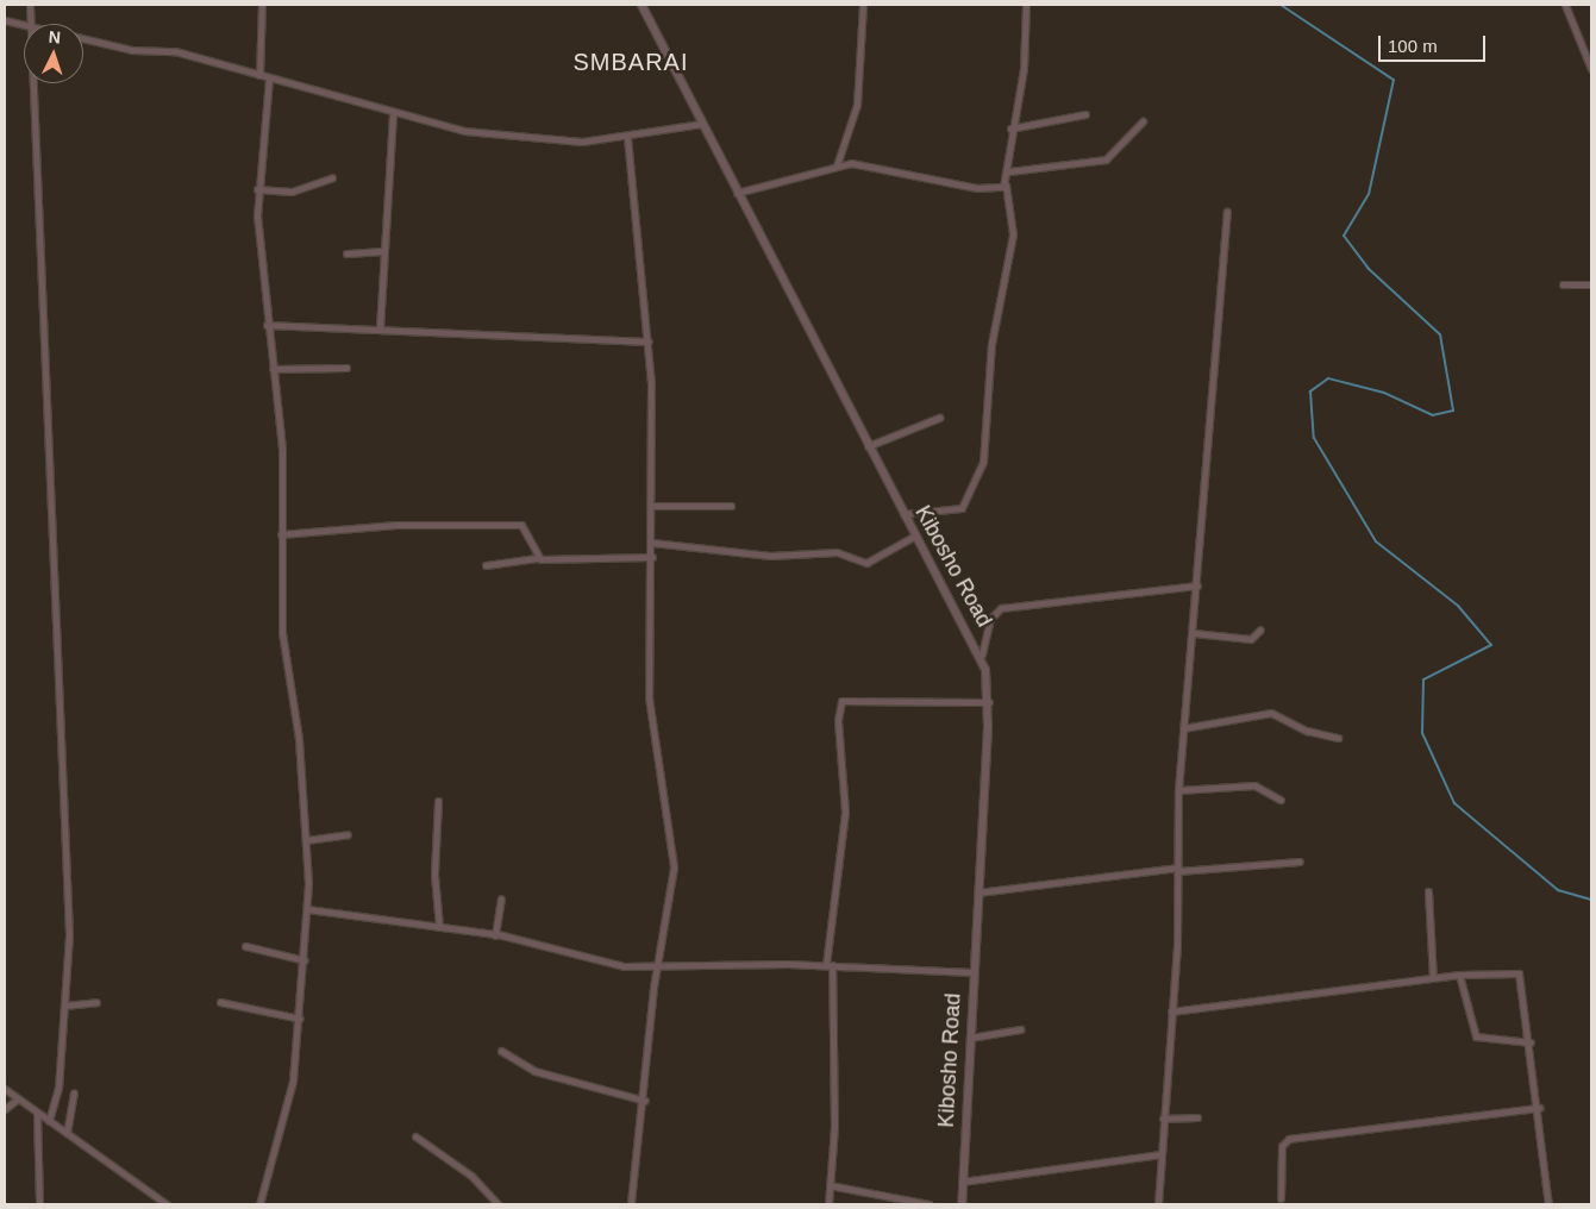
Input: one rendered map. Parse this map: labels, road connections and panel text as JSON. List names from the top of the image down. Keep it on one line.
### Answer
{"streets":{"street":["Kibosho Road"]},"districts":["SMBARAI"],"scale_bar":"100 m","north":"top"}
